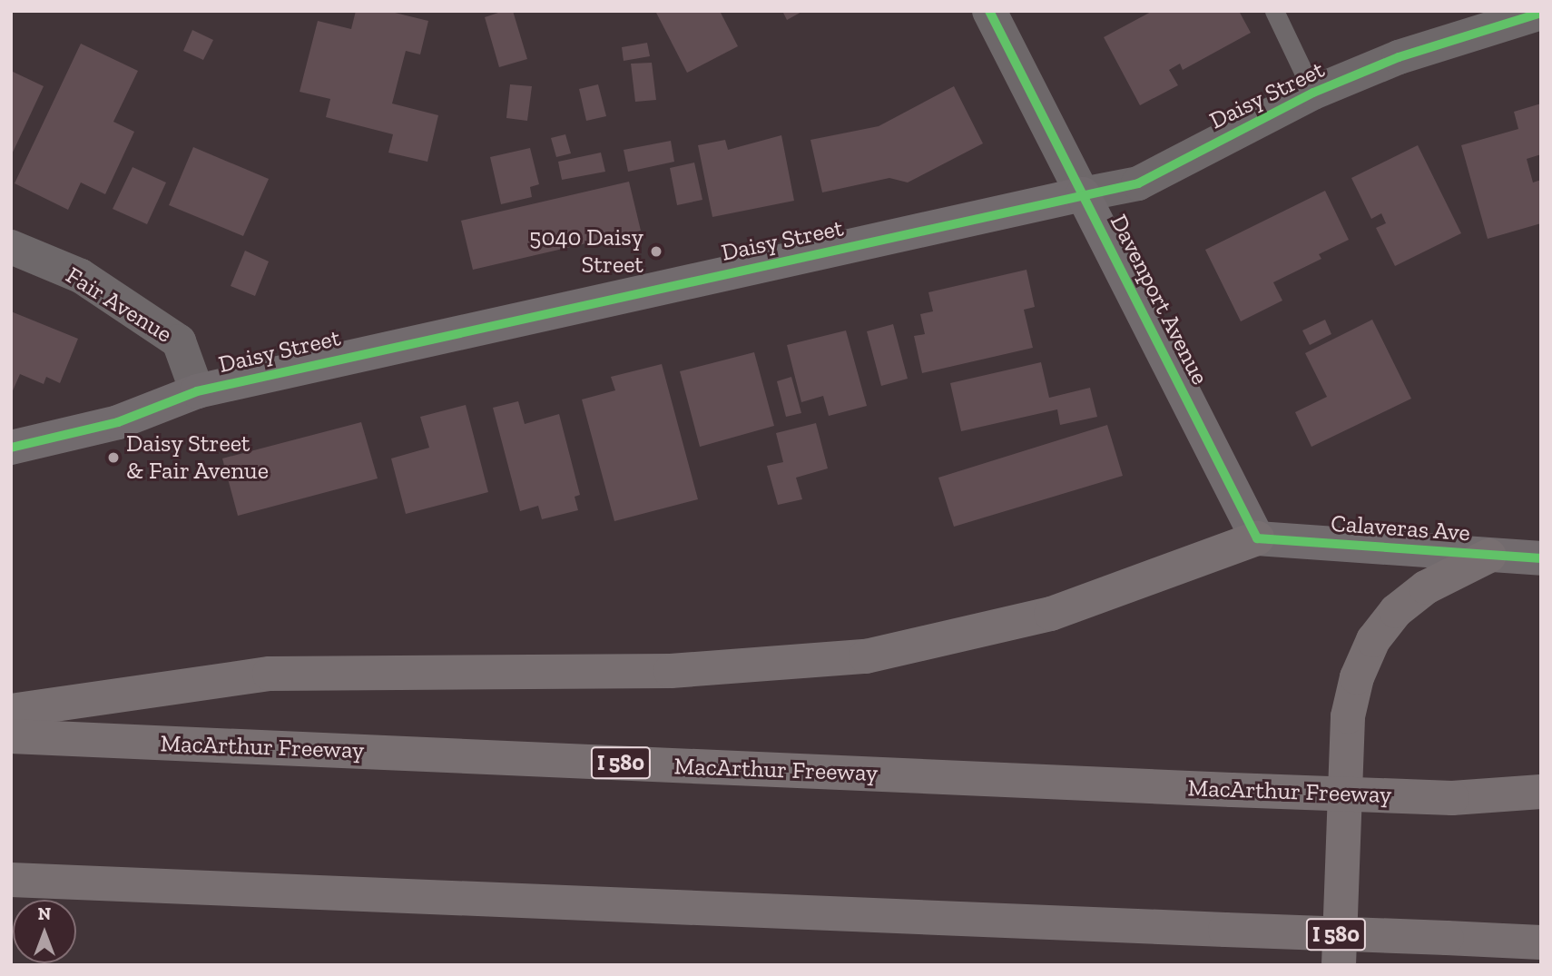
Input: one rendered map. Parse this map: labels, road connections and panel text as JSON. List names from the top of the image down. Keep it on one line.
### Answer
{"streets":{"highway":["MacArthur Freeway","I 580"],"street":["Daisy Street","Davenport Avenue","Fair Avenue","Calaveras Ave"]},"crossings":[["Daisy Street","Davenport Avenue"],["Daisy Street","Fair Avenue"],["Davenport Avenue","Calaveras Ave"]],"places":["5040 Daisy Street","Daisy Street & Fair Avenue"],"north":"top"}
